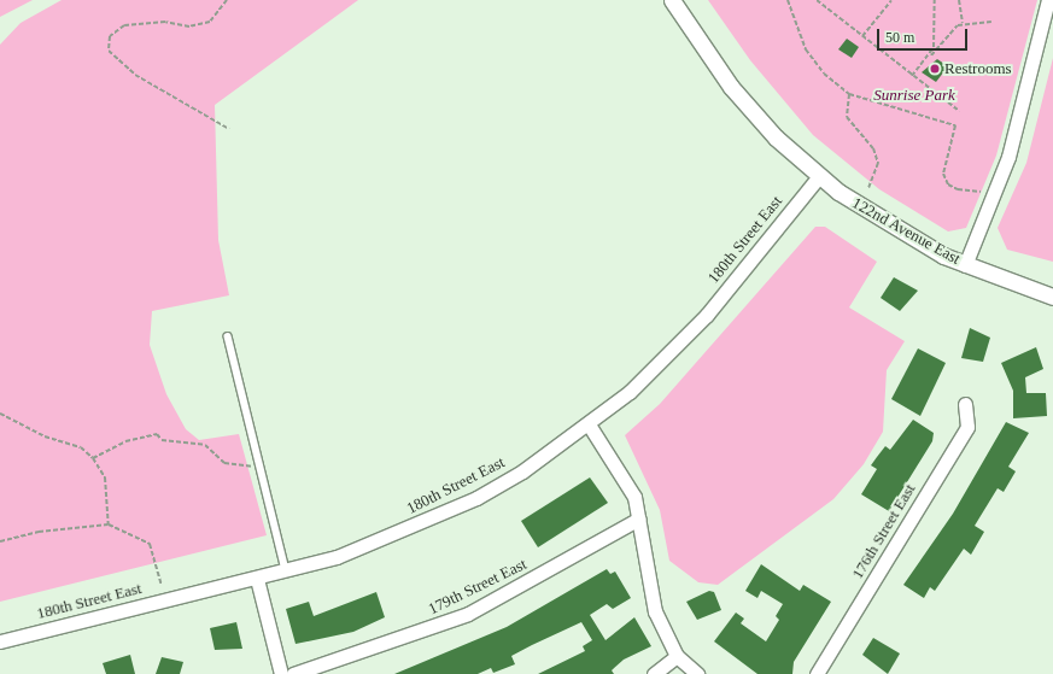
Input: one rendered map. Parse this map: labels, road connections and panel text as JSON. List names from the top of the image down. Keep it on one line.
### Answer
{"streets":{"street":["122nd Avenue East","180th Street East","176th Street East","179th Street East"]},"crossings":[["122nd Avenue East","180th Street East"]],"parks":["Sunrise Park"],"places":["Restrooms"],"scale_bar":"50 m"}
